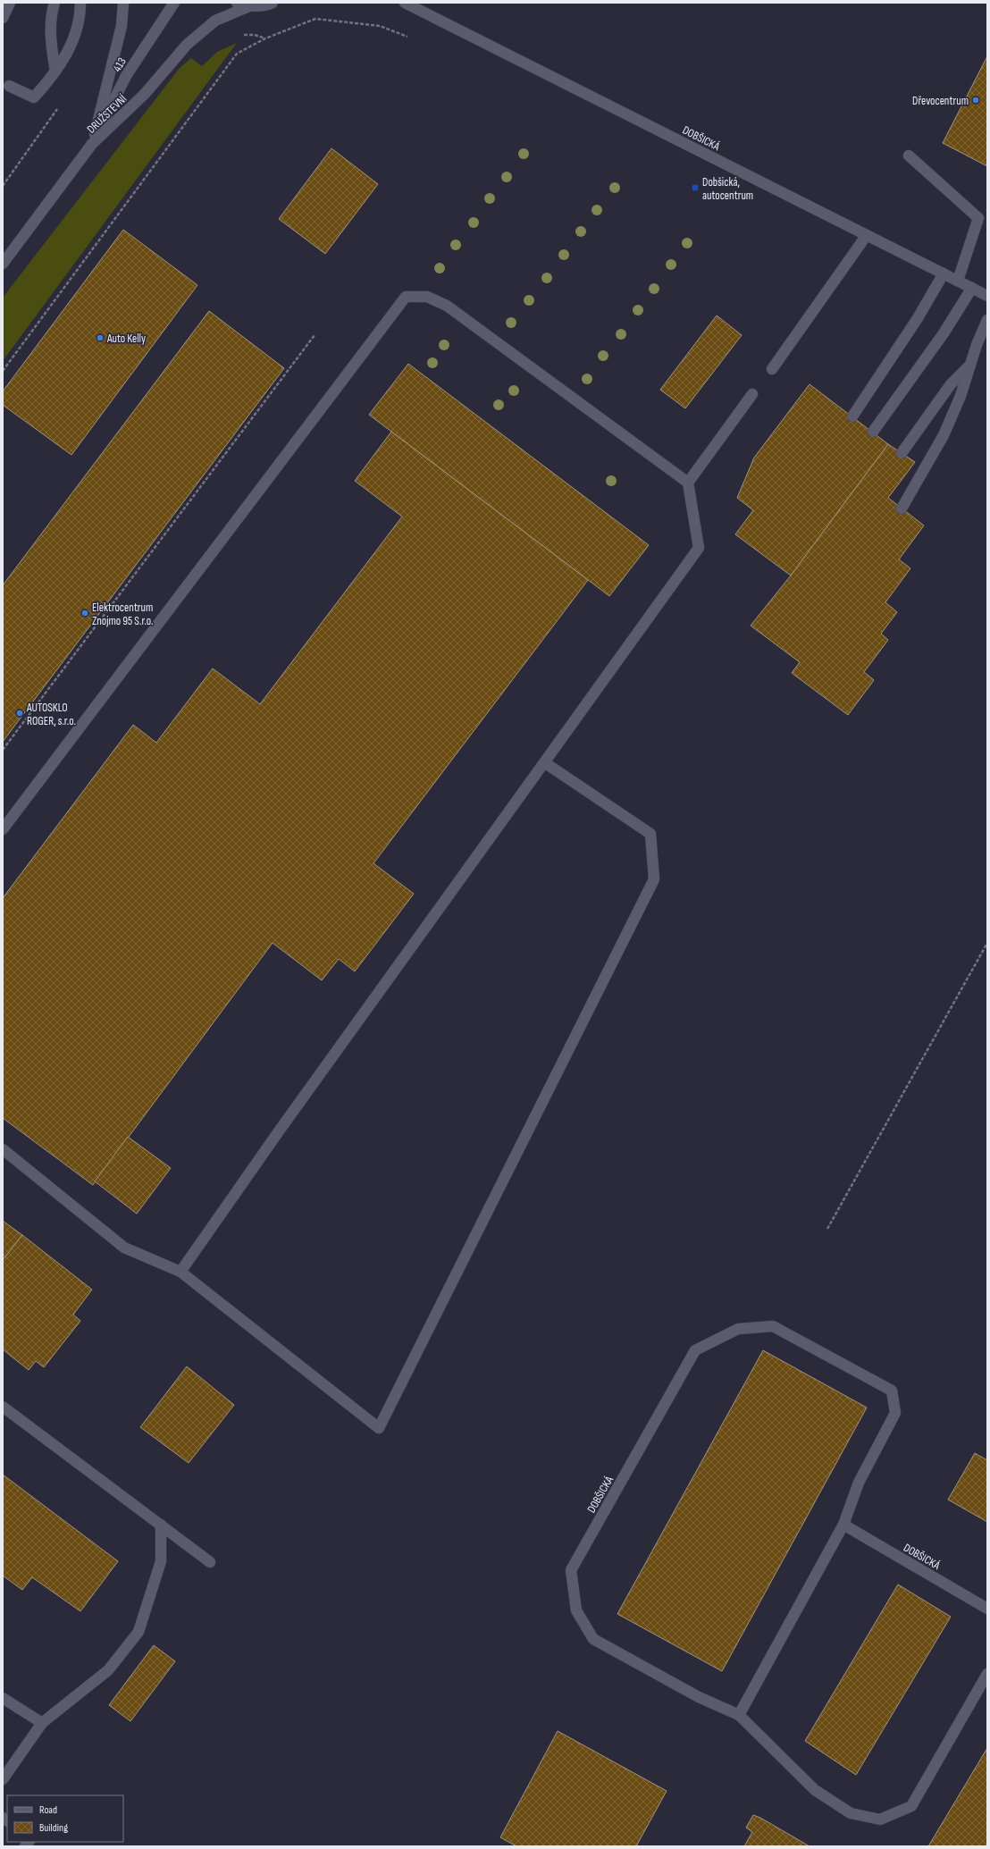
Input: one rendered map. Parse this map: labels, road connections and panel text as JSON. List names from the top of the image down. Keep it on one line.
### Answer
{"streets":{"street":["413","DRUŽSTEVNÍ","DOBŠICKÁ"]},"crossings":[["413","DRUŽSTEVNÍ"]],"places":{"other":["Dřevocentrum","Auto Kelly","Elektrocentrum Znojmo 95 S.r.o.","AUTOSKLO ROGER, s.r.o."],"transit":["Dobšická, autocentrum"]},"legend":["Road","Building"]}
